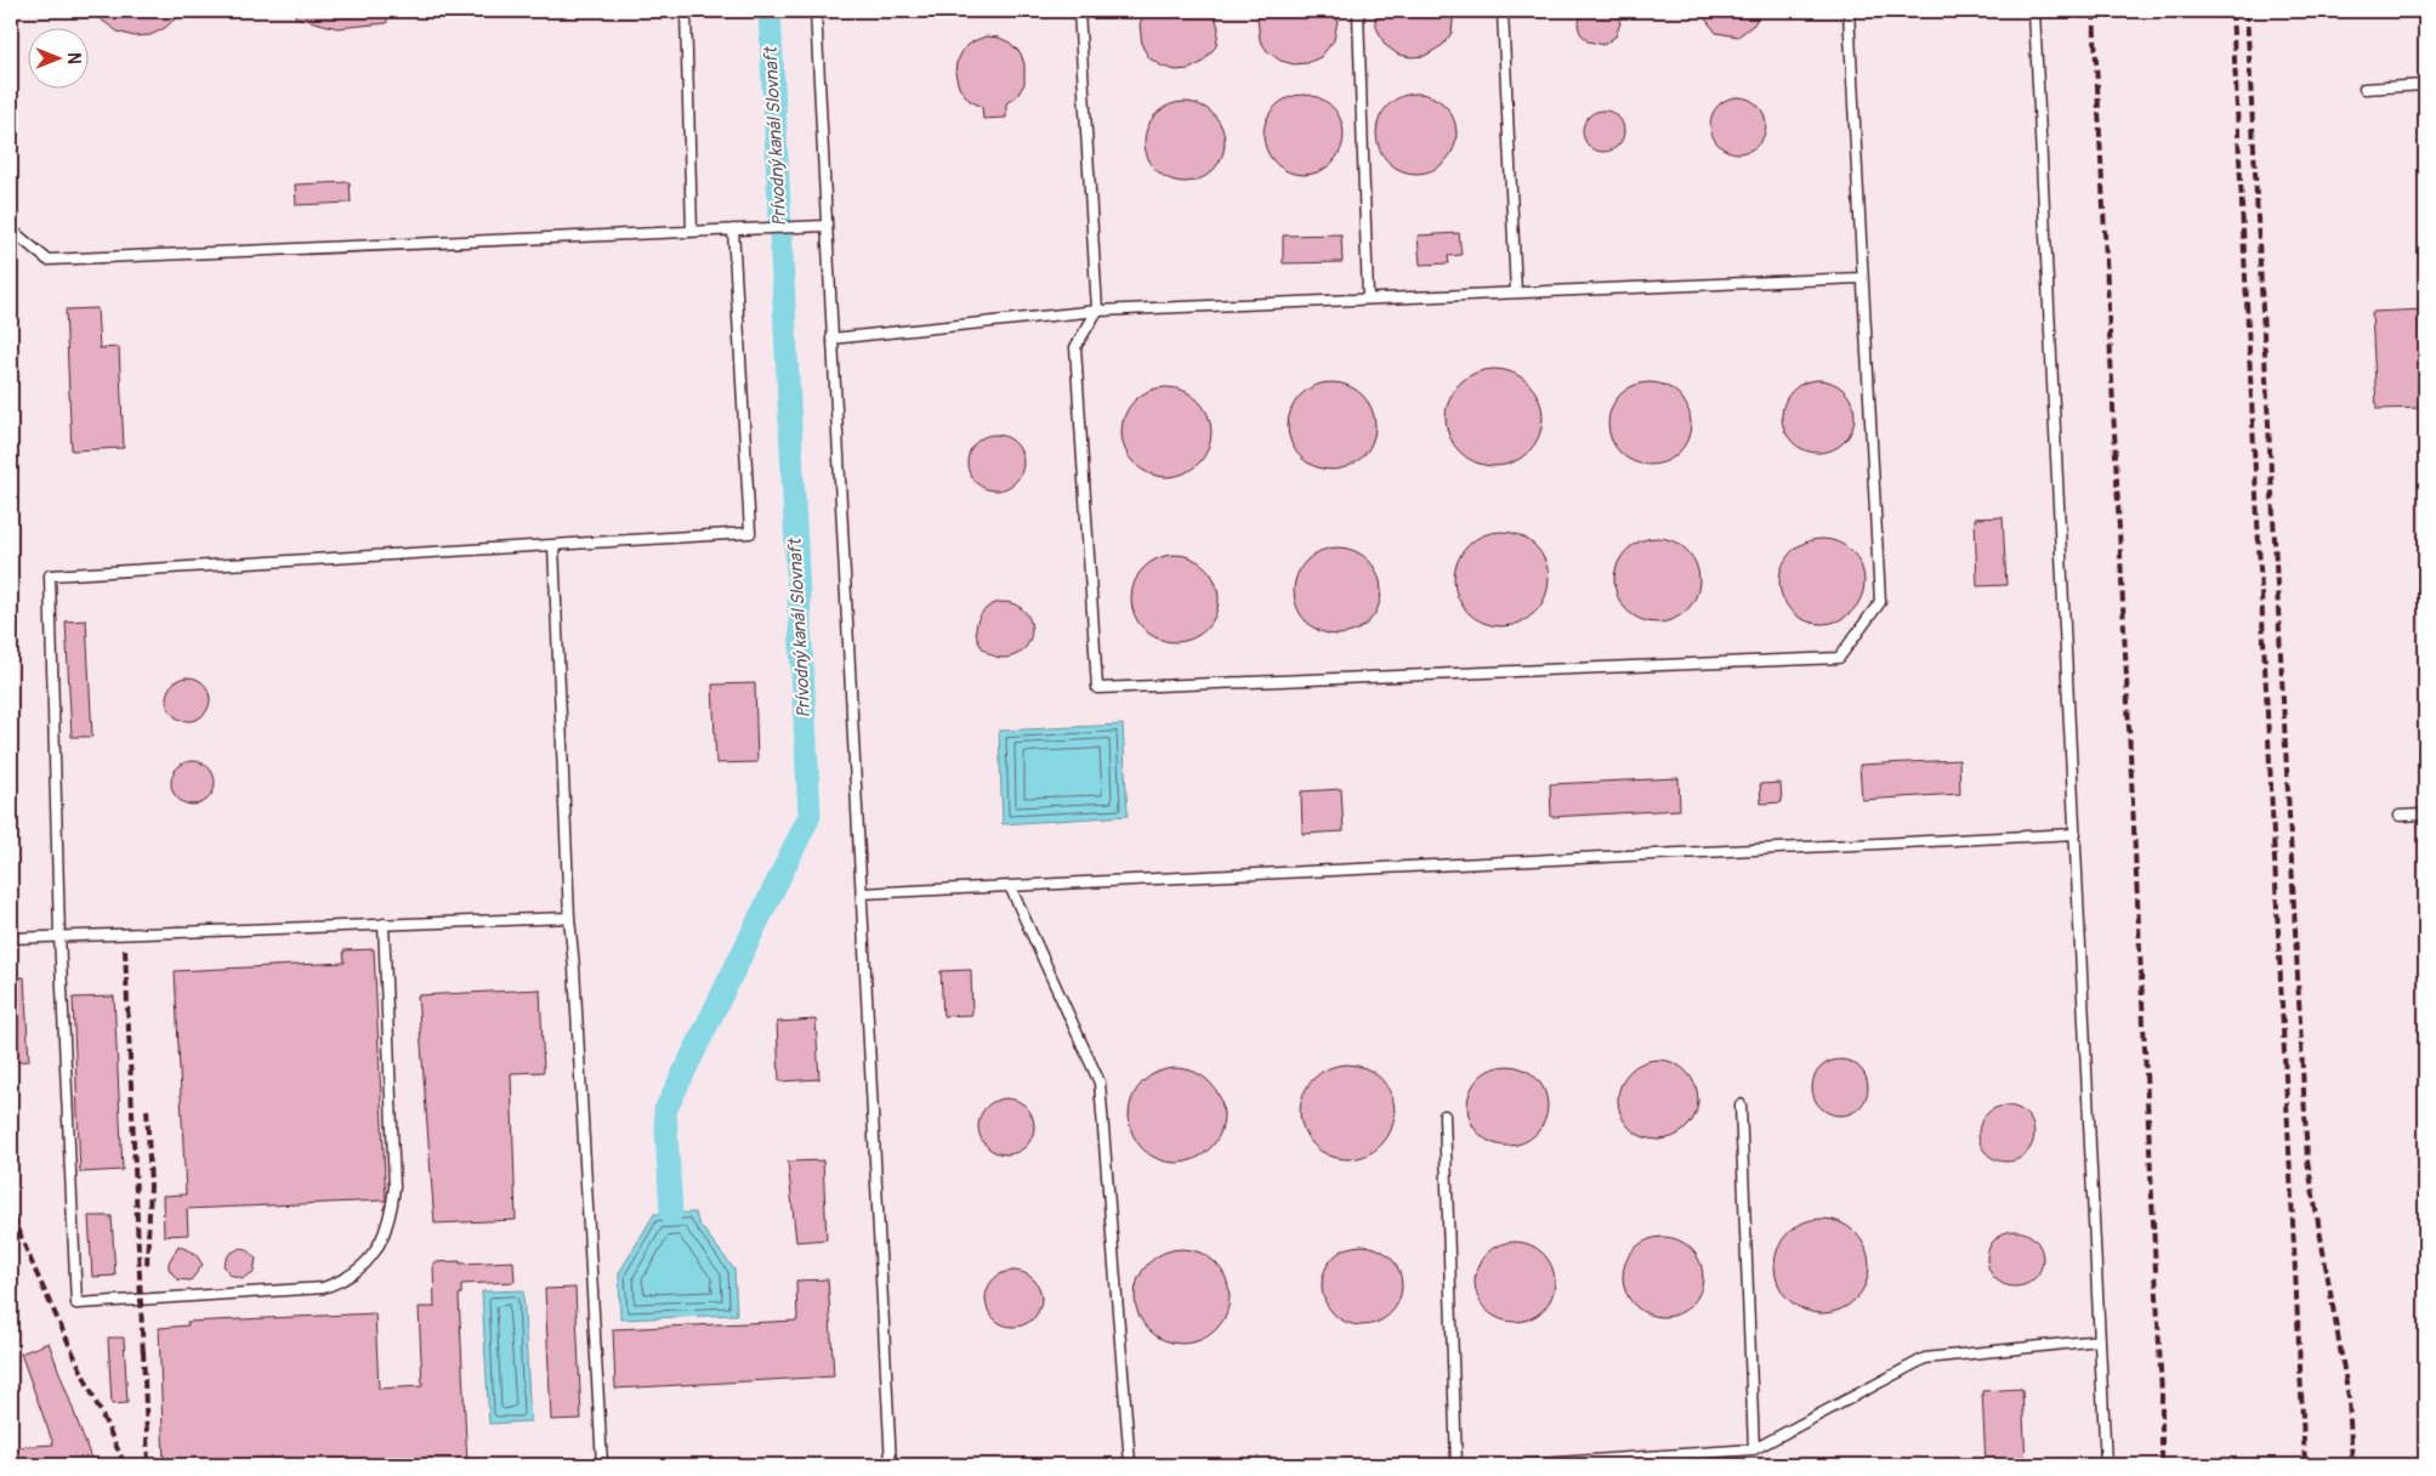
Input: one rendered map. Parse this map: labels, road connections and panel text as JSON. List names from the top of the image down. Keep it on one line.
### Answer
{"water":["Prívodný kanál Slovnaft"],"north":"right"}
